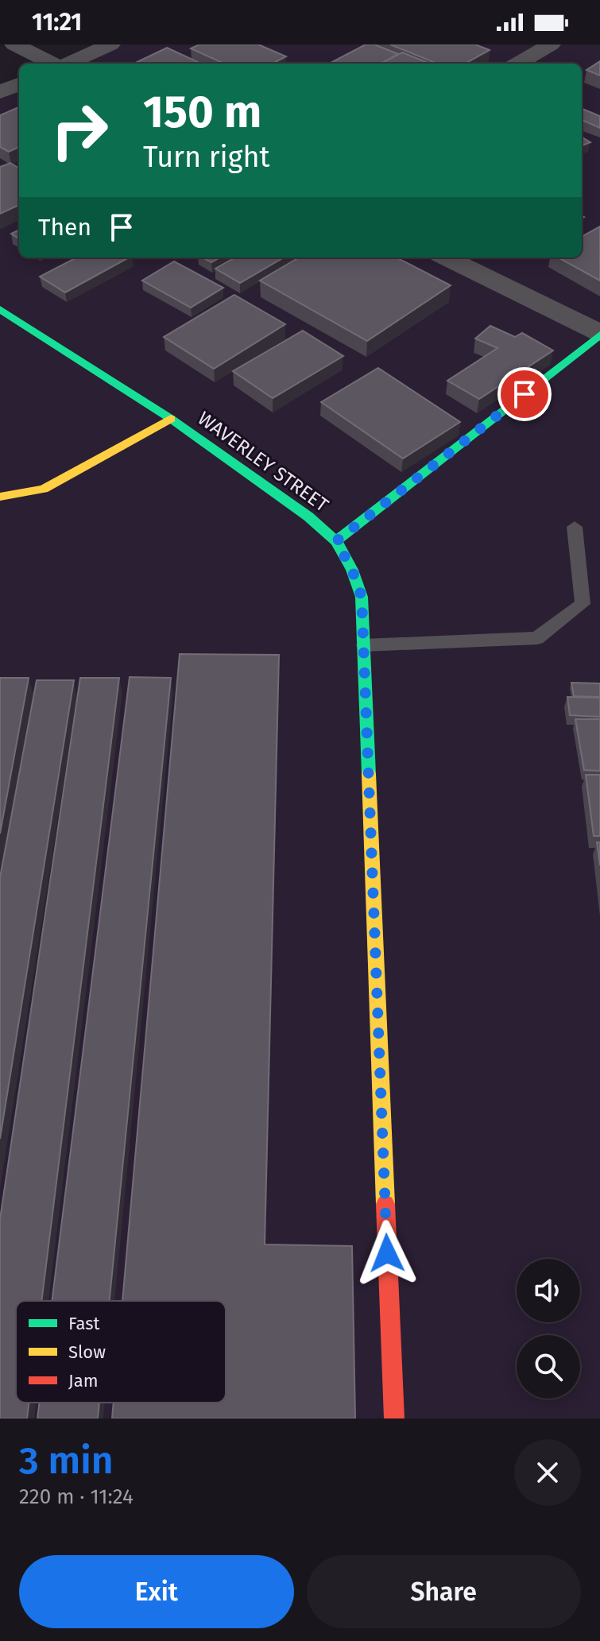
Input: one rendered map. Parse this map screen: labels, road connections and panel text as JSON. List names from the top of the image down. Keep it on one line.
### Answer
{"streets":{"street":["WAVERLEY STREET"]},"legend":["Fast","Slow","Jam"],"page":{"status":"11:21","turn":["150 m","Turn right"],"then":"Then","heading":["3 min","220 m · 11:24"],"buttons":["Exit","Share"]}}
